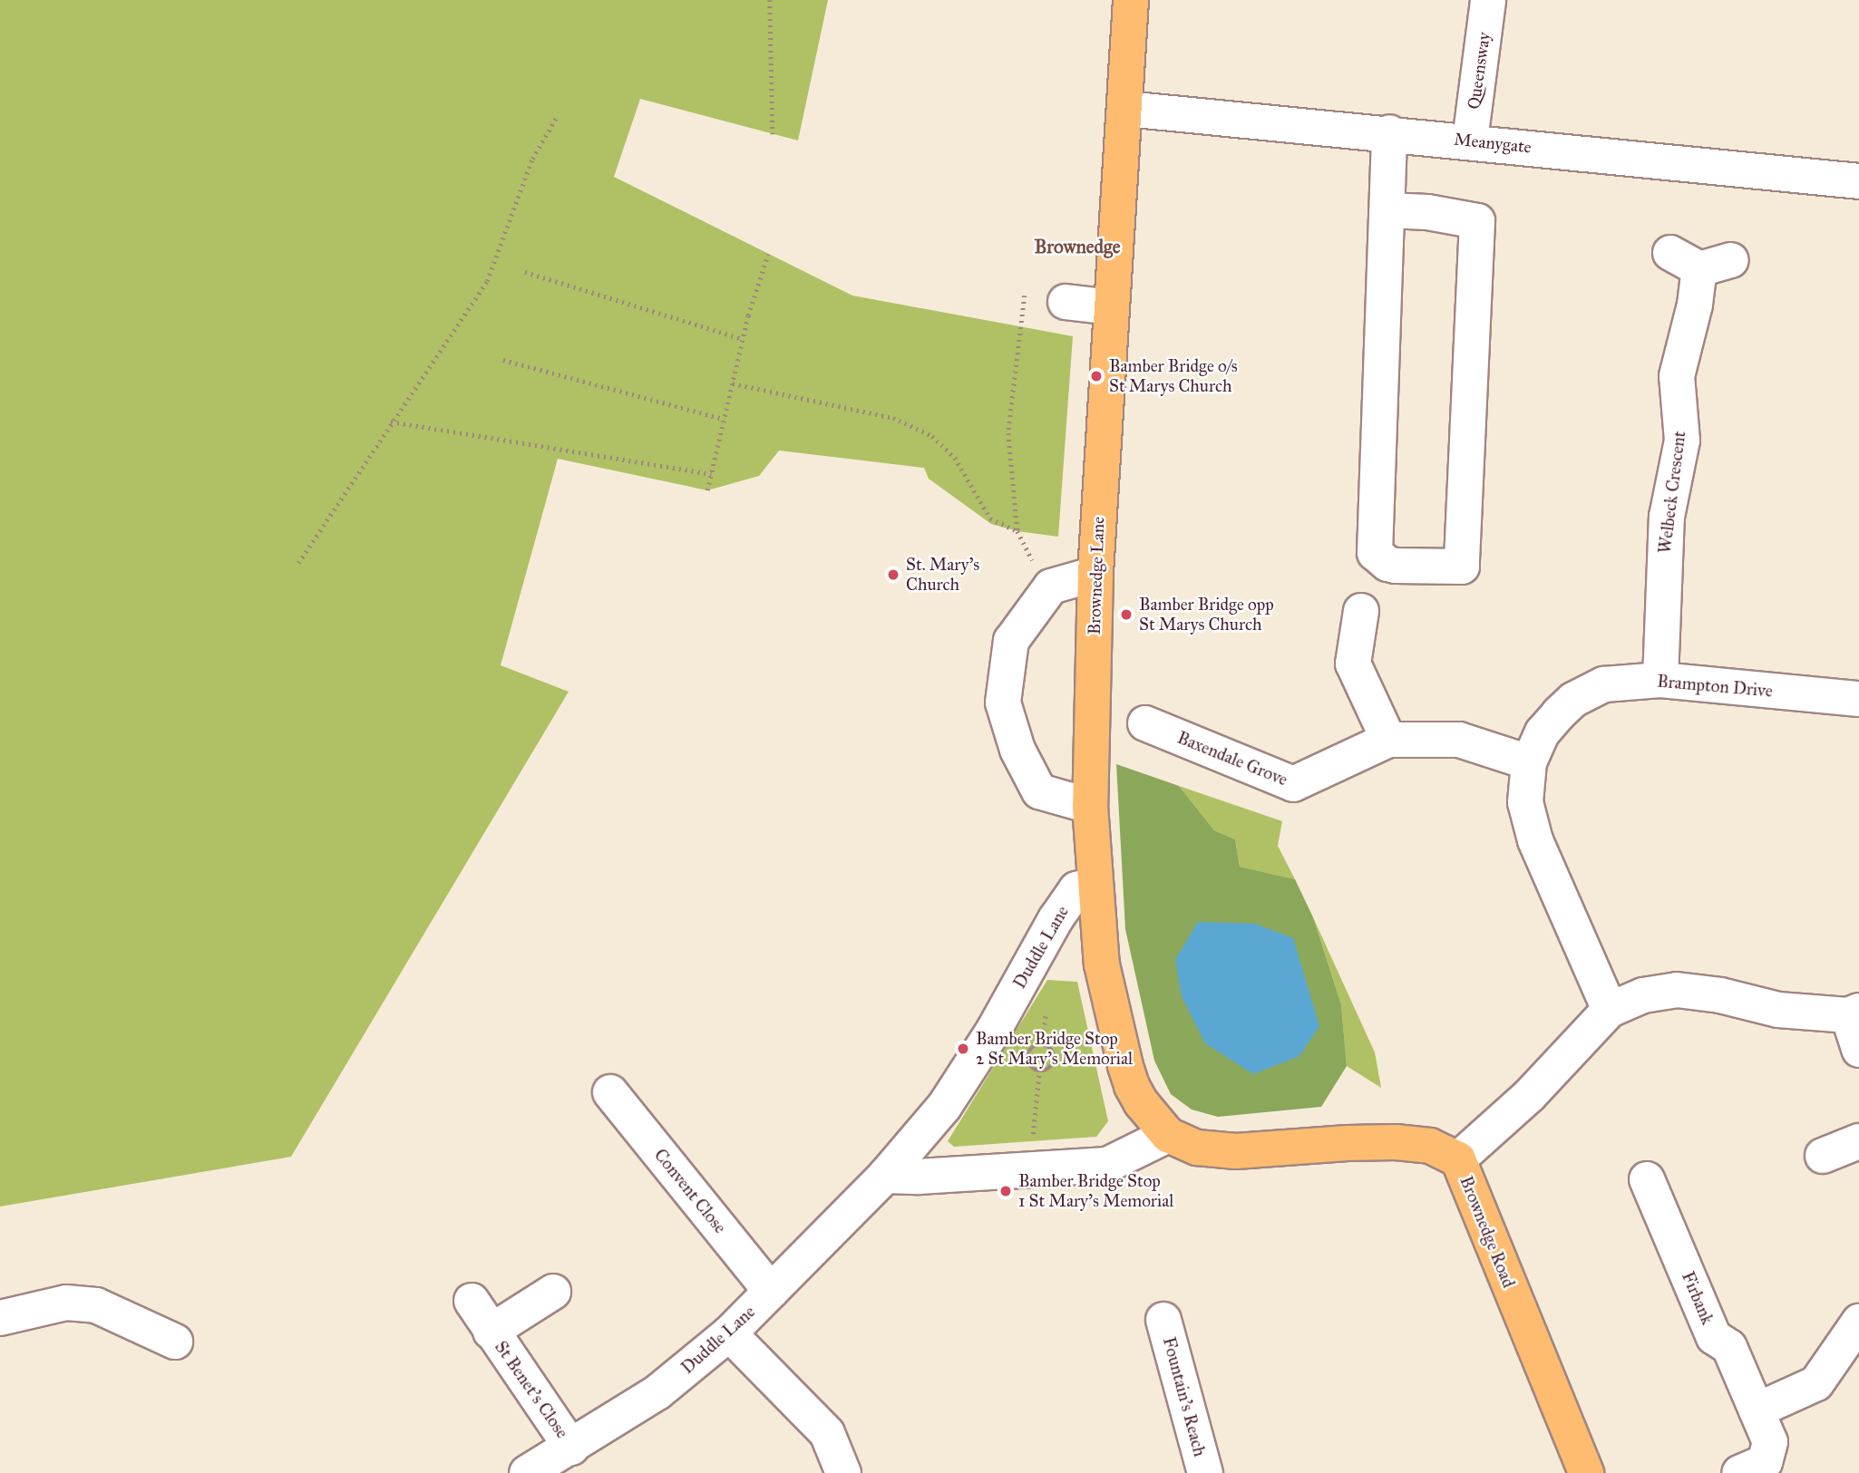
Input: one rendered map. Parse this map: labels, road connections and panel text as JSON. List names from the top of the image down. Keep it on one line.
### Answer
{"streets":{"main road":["Brownedge Lane","Brownedge Road"],"street":["Queensway","Meanygate","Welbeck Crescent","Brampton Drive","Baxendale Grove","Duddle Lane","Convent Close","Firbank","St Benet's Close","Fountain's Reach"]},"crossings":[["Queensway","Meanygate"],["Meanygate","Brownedge Lane"],["Welbeck Crescent","Brampton Drive"],["Brownedge Lane","Duddle Lane"],["Brownedge Lane","Brownedge Road"],["Brampton Drive","Baxendale Grove"],["Duddle Lane","Convent Close"],["Duddle Lane","St Benet's Close"]],"districts":["Brownedge"],"places":["Bamber Bridge o/s St Marys Church","St. Mary's Church","Bamber Bridge opp St Marys Church","Bamber Bridge Stop 2 St Mary's Memorial","Bamber Bridge Stop 1 St Mary's Memorial"]}
